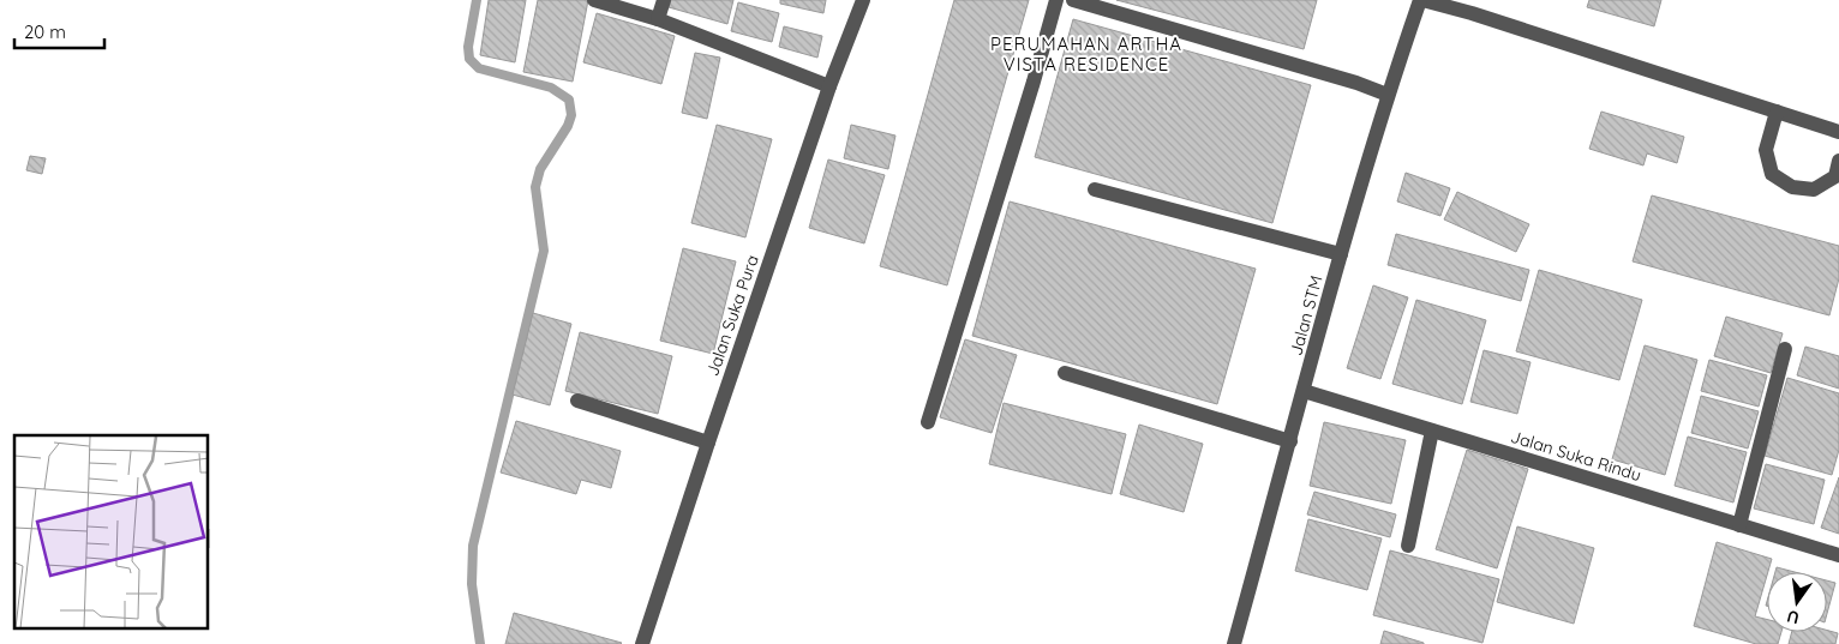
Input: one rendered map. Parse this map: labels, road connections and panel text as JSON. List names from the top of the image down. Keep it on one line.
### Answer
{"streets":{"street":["Jalan Suka Pura","Jalan STM","Jalan Suka Rindu"]},"crossings":[["Jalan STM","Jalan Suka Rindu"]],"districts":["PERUMAHAN ARTHA VISTA RESIDENCE"],"scale_bar":"20 m","north":"bottom"}
